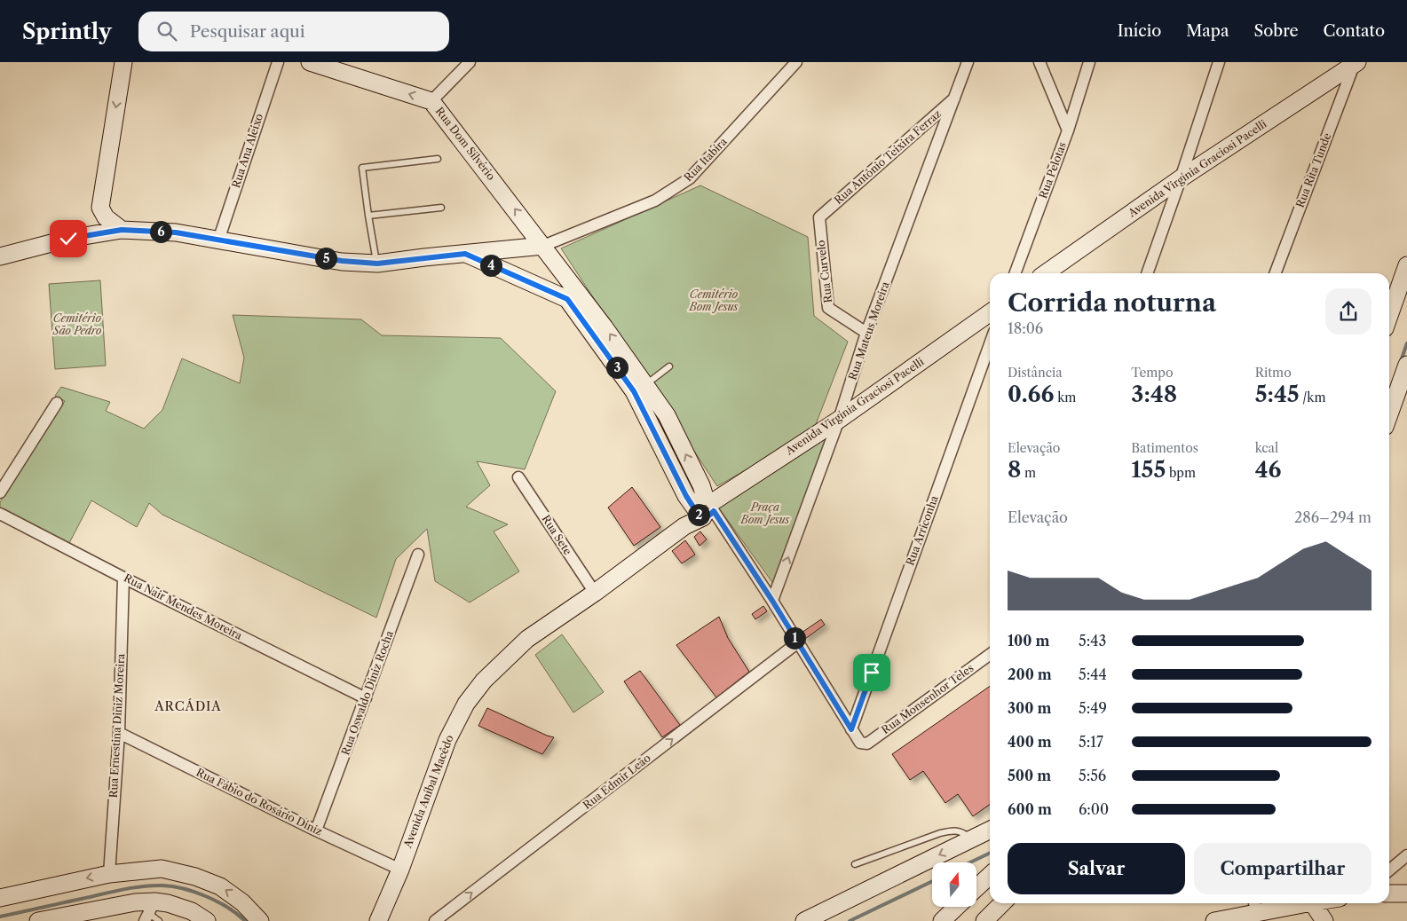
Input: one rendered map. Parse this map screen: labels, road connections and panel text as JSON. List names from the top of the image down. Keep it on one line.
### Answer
{"streets":{"street":["Rua Dom Silvério","Rua Ana Aleixo","Rua Antônio Teixira Ferraz","Rua Itabira","Avenida Virgínia Graciosi Pacelli","Rua Pelotas","Rua Rita Tunde","Rua Curvelo","Rua Mateus Moreira","Rua Arriconha","Rua Sete","Rua Nair Mendes Moreira","Rua Oswaldo Diniz Rocha","Rua Monsenhor Teles","Rua Ernestina Diniz Moreira","Rua Edmir Leão","Avenida Aníbal Macêdo","Rua Fábio do Rosário Diniz"]},"crossings":[["Rua Dom Silvério","Rua Itabira"],["Rua Antônio Teixira Ferraz","Rua Curvelo"],["Rua Antônio Teixira Ferraz","Rua Mateus Moreira"],["Avenida Virgínia Graciosi Pacelli","Rua Rita Tunde"],["Avenida Virgínia Graciosi Pacelli","Rua Mateus Moreira"],["Avenida Virgínia Graciosi Pacelli","Avenida Aníbal Macêdo"],["Rua Curvelo","Rua Mateus Moreira"],["Rua Arriconha","Rua Monsenhor Teles"],["Rua Sete","Avenida Aníbal Macêdo"],["Rua Nair Mendes Moreira","Rua Oswaldo Diniz Rocha"],["Rua Nair Mendes Moreira","Rua Ernestina Diniz Moreira"],["Rua Oswaldo Diniz Rocha","Rua Fábio do Rosário Diniz"],["Rua Ernestina Diniz Moreira","Rua Fábio do Rosário Diniz"],["Avenida Aníbal Macêdo","Rua Fábio do Rosário Diniz"]],"one_way":["Rua Edmir Leão"],"districts":["ARCÁDIA"],"parks":["Cemitério Bom Jesus","Cemitério São Pedro","Praça Bom Jesus"],"north":"top","page":{"header":"Sprintly","search":"Pesquisar aqui","nav":["Início","Mapa","Sobre","Contato"],"pins":["6","5","4","3","2","1"],"heading":["Corrida noturna","18:06"],"stats":[["Distância","0.66 km"],["Tempo","3:48"],["Ritmo","5:45 /km"],["Elevação","8 m"],["Batimentos","155 bpm"],["kcal","46"]],"chart":["Elevação","286–294 m"],"list":[{"name":"100 m","note":"5:43"},{"name":"200 m","note":"5:44"},{"name":"300 m","note":"5:49"},{"name":"400 m","note":"5:17"},{"name":"500 m","note":"5:56"},{"name":"600 m","note":"6:00"}],"buttons":["Salvar","Compartilhar"]}}
